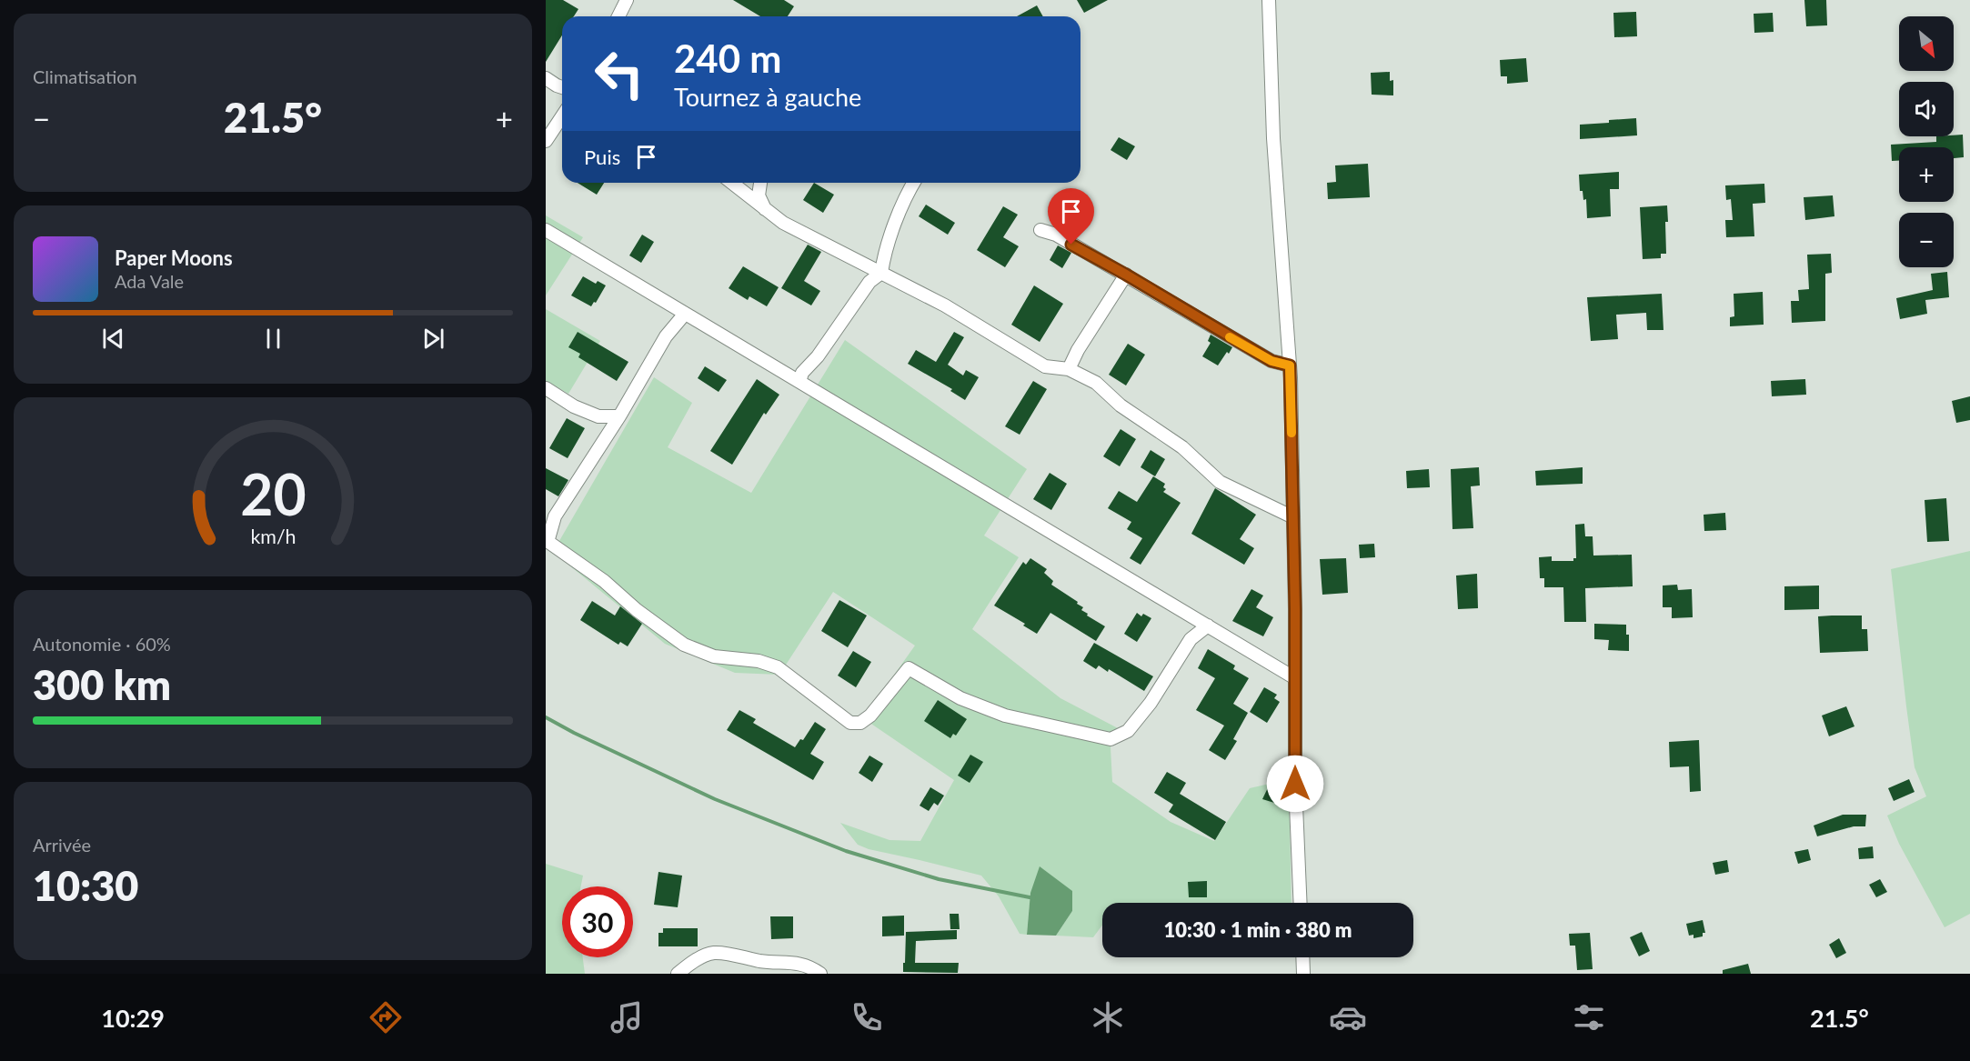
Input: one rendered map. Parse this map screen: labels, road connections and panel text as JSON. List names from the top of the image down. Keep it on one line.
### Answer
{"north":"bottom right","page":{"tile":["Climatisation",["Autonomie · 60%","300 km"],["Arrivée","10:30"]],"map_buttons":["+","−"],"turn":["240 m","Tournez à gauche"],"heat":["−","21.5°","+"],"then":"Puis","song":["Paper Moons","Ada Vale"],"limit":"30","trip":"10:30 · 1 min · 380 m","tabs":["10:29","21.5°"],"gauge":["20","km/h"]}}
